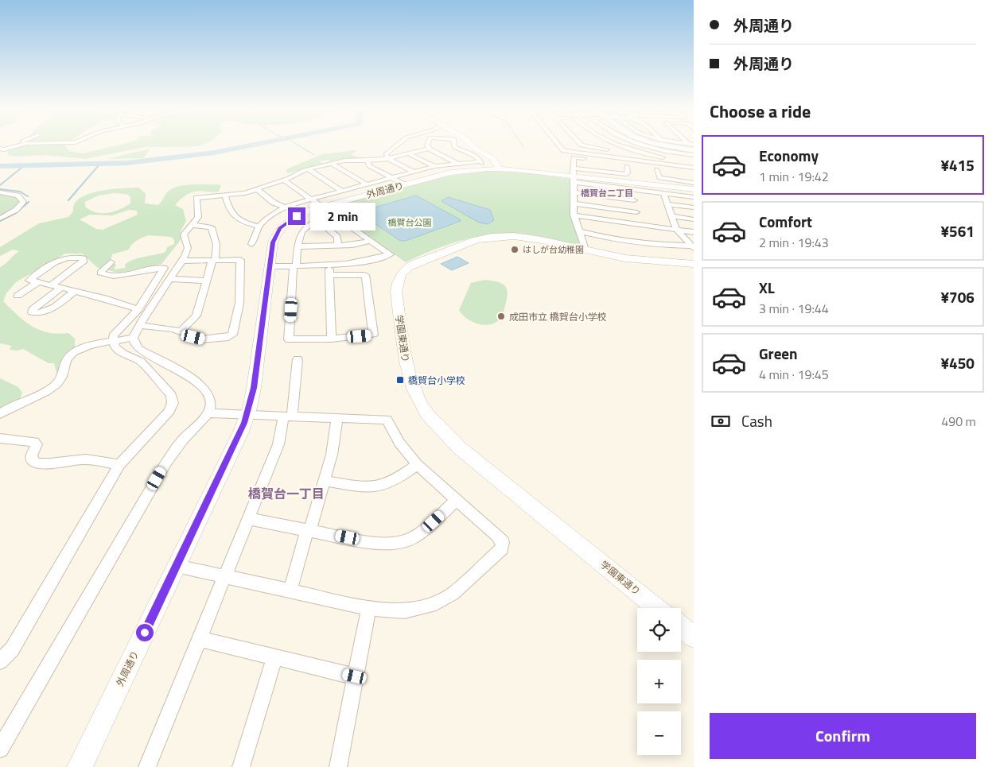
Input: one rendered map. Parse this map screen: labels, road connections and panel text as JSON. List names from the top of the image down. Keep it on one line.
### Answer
{"streets":{"street":["外周通り","学園東通り"]},"districts":["橋賀台二丁目","橋賀台一丁目"],"parks":["橋賀台公園"],"places":{"other":["はしが台幼稚園","成田市立 橋賀台小学校"],"transit":["橋賀台小学校"]},"page":{"banner":["外周通り","外周通り"],"heading":"Choose a ride","list":[{"name":"Economy","note":"1 min · 19:42","value":"¥415"},{"name":"Comfort","note":"2 min · 19:43","value":"¥561"},{"name":"XL","note":"3 min · 19:44","value":"¥706"},{"name":"Green","note":"4 min · 19:45","value":"¥450"}],"bubble":"2 min","pay":["Cash","490 m"],"map_buttons":["+","−"],"buttons":"Confirm"}}
